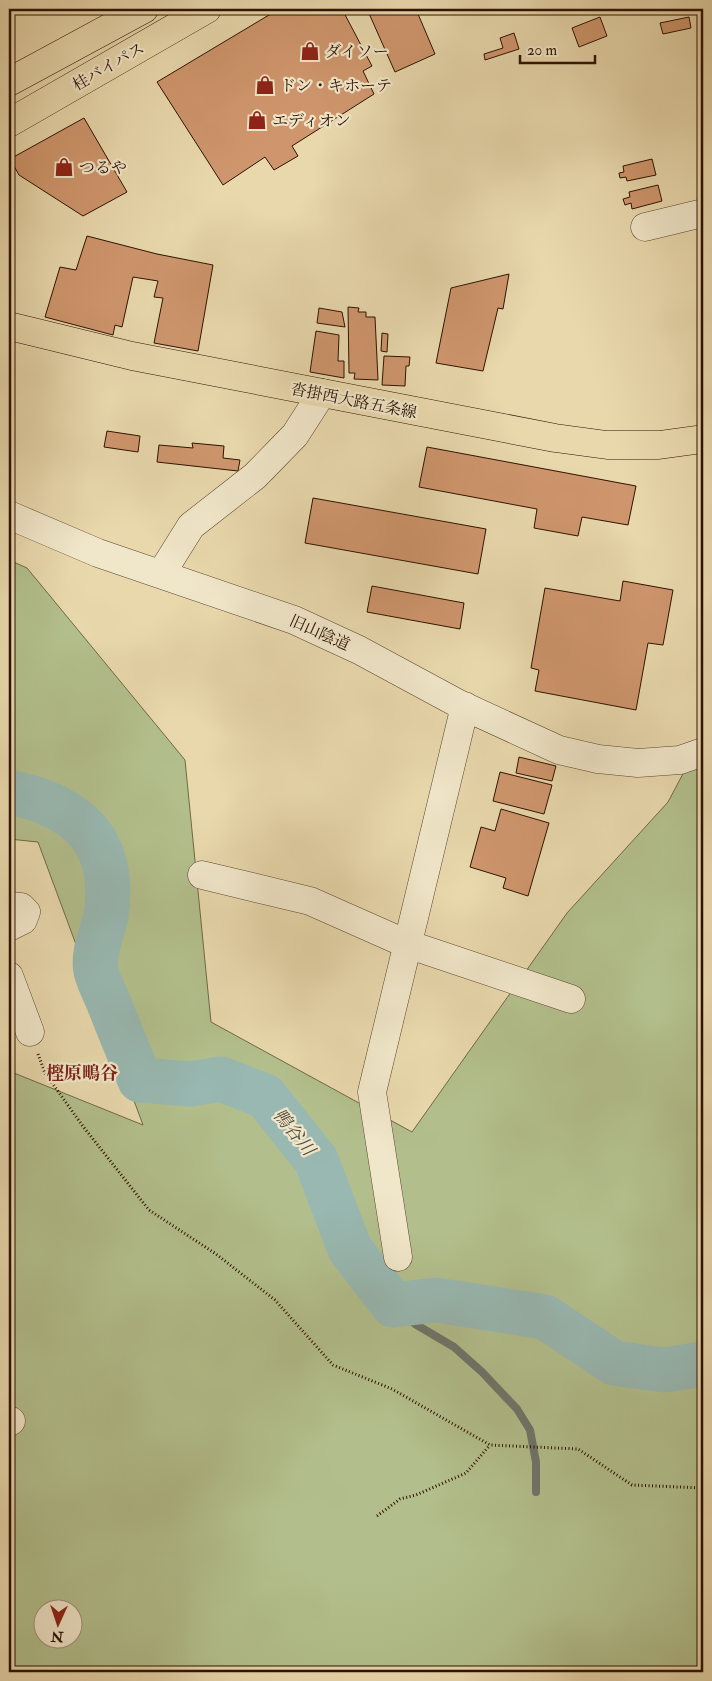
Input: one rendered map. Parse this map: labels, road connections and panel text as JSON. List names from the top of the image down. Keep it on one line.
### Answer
{"streets":{"main road":["桂バイパス","沓掛西大路五条線"],"street":["旧山陰道"]},"districts":["樫原鴫谷"],"water":["鴨谷川"],"places":{"shop":["ダイソー","ドン・キホーテ","エディオン","つるや"]},"scale_bar":"20 m","north":"bottom"}
